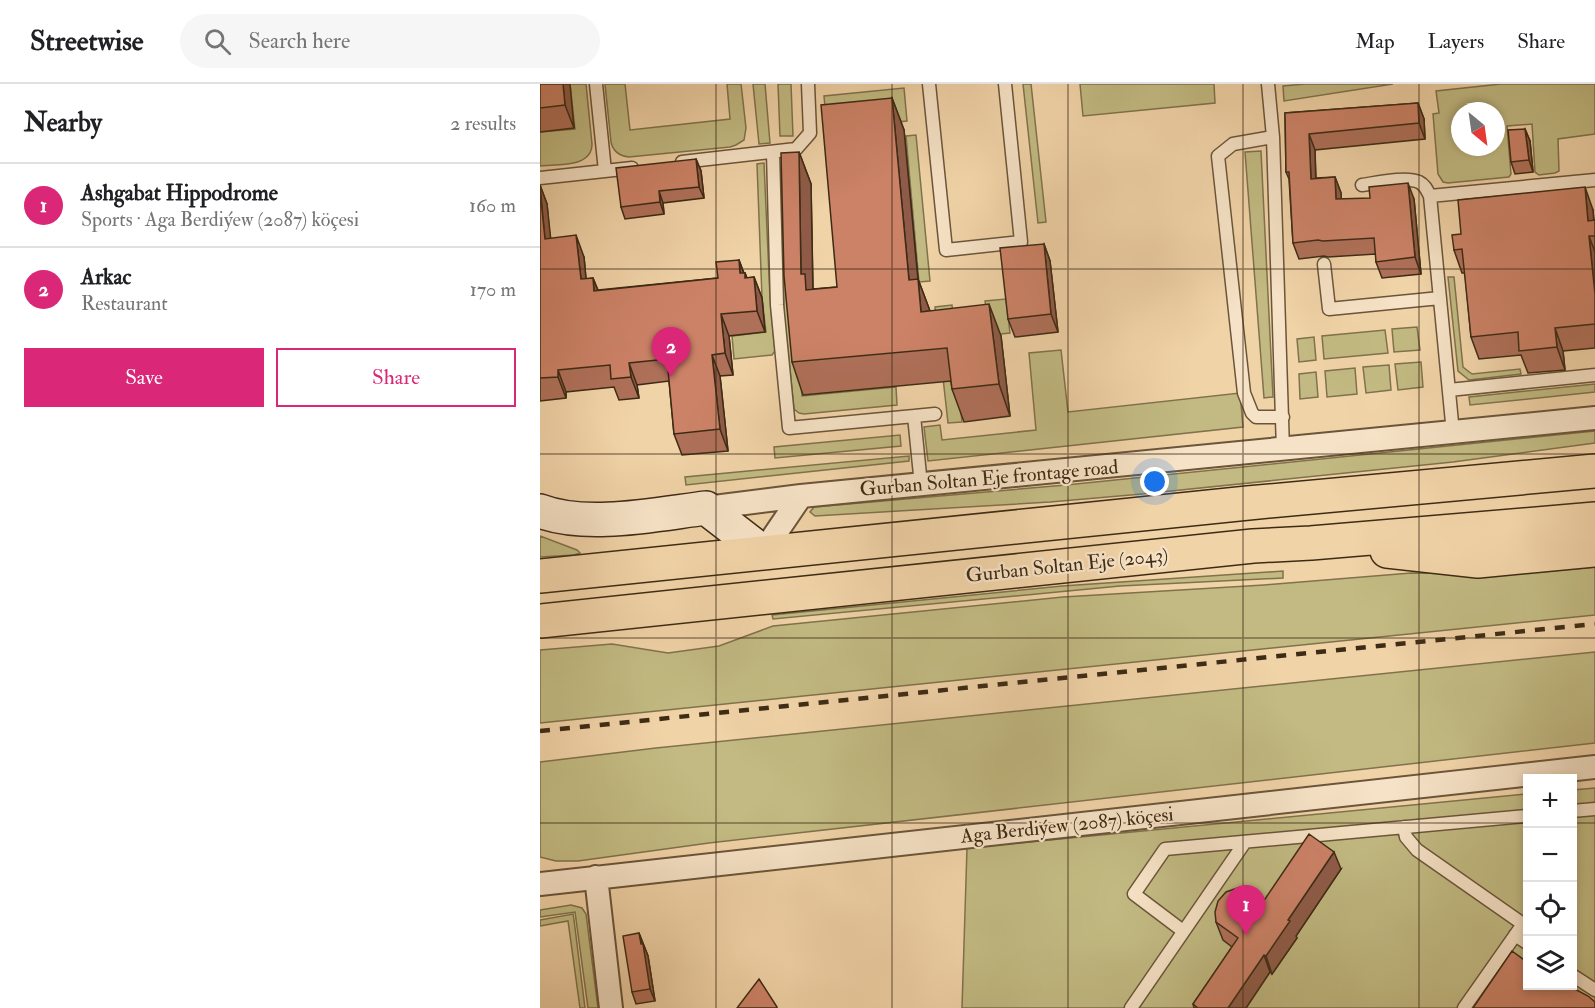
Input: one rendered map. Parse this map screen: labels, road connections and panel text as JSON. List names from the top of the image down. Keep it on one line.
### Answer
{"streets":{"highway":["Gurban Soltan Eje (2043)"],"street":["Gurban Soltan Eje frontage road","Aga Berdiýew (2087) köçesi"]},"north":"bottom right","page":{"header":"Streetwise","search":"Search here","nav":["Map","Layers","Share"],"heading":["Nearby","2 results"],"list":[{"mark":"1","name":"Ashgabat Hippodrome","note":"Sports · Aga Berdiýew (2087) köçesi","value":"160 m"},{"mark":"2","name":"Arkac","note":"Restaurant","value":"170 m"}],"pins":["2","1"],"buttons":["Save","Share"],"map_buttons":["+","−"]}}
